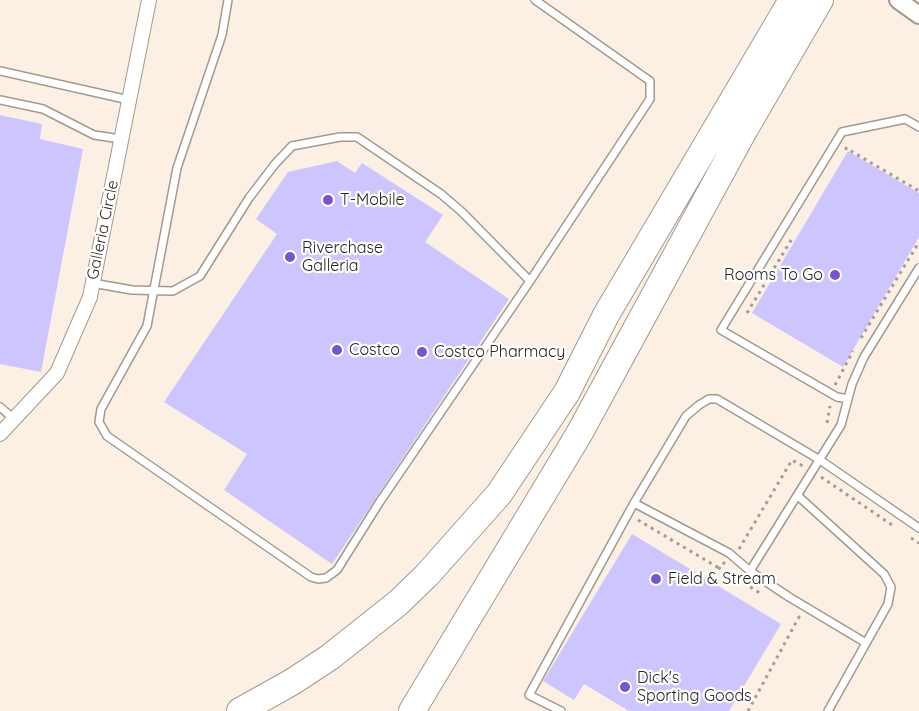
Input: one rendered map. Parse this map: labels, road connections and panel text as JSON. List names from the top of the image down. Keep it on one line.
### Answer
{"streets":{"street":["Galleria Circle"]},"places":["T-Mobile","Riverchase Galleria","Rooms To Go","Costco","Costco Pharmacy","Field & Stream","Dick's Sporting Goods"]}
